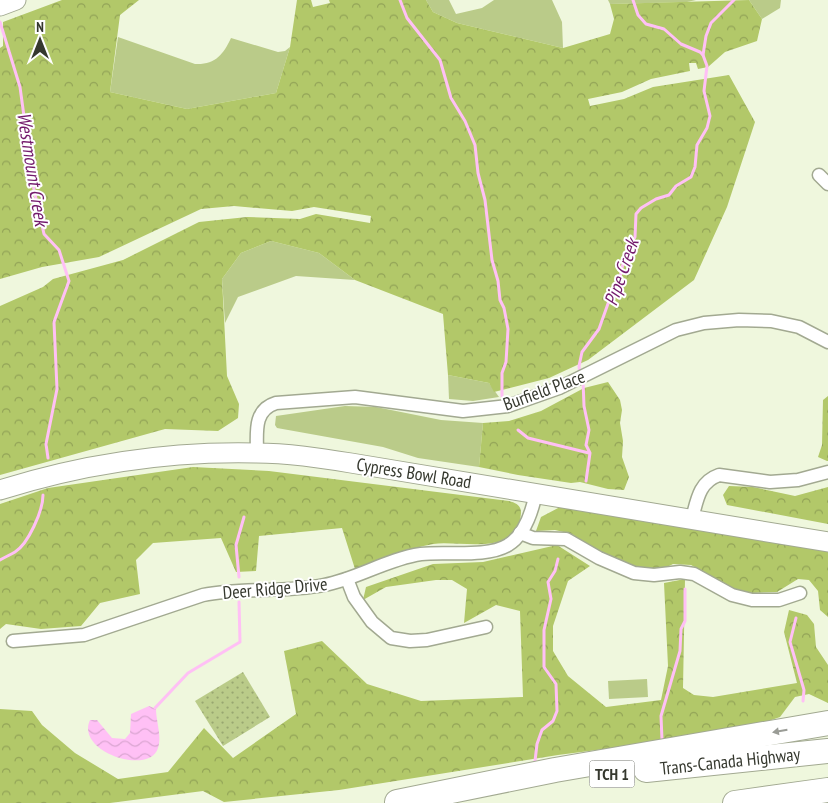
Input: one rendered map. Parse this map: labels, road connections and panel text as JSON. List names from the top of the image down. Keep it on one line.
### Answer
{"streets":{"highway":["Trans-Canada Highway","TCH 1"],"street":["Burfield Place","Cypress Bowl Road","Deer Ridge Drive"]},"crossings":[["Burfield Place","Cypress Bowl Road"],["Cypress Bowl Road","Deer Ridge Drive"]],"water":["Westmount Creek","Pipe Creek"],"north":"top"}
